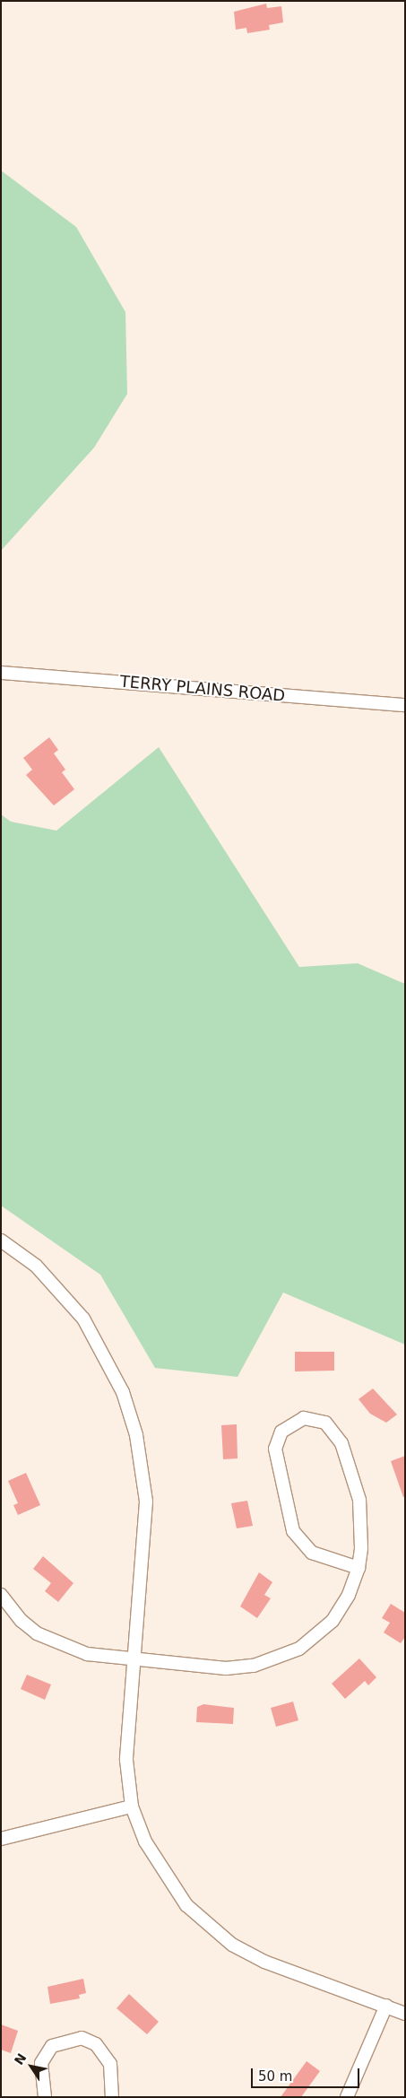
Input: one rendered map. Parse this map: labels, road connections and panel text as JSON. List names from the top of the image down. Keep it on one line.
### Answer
{"streets":{"street":["TERRY PLAINS ROAD"]},"scale_bar":"50 m","north":"top left"}
